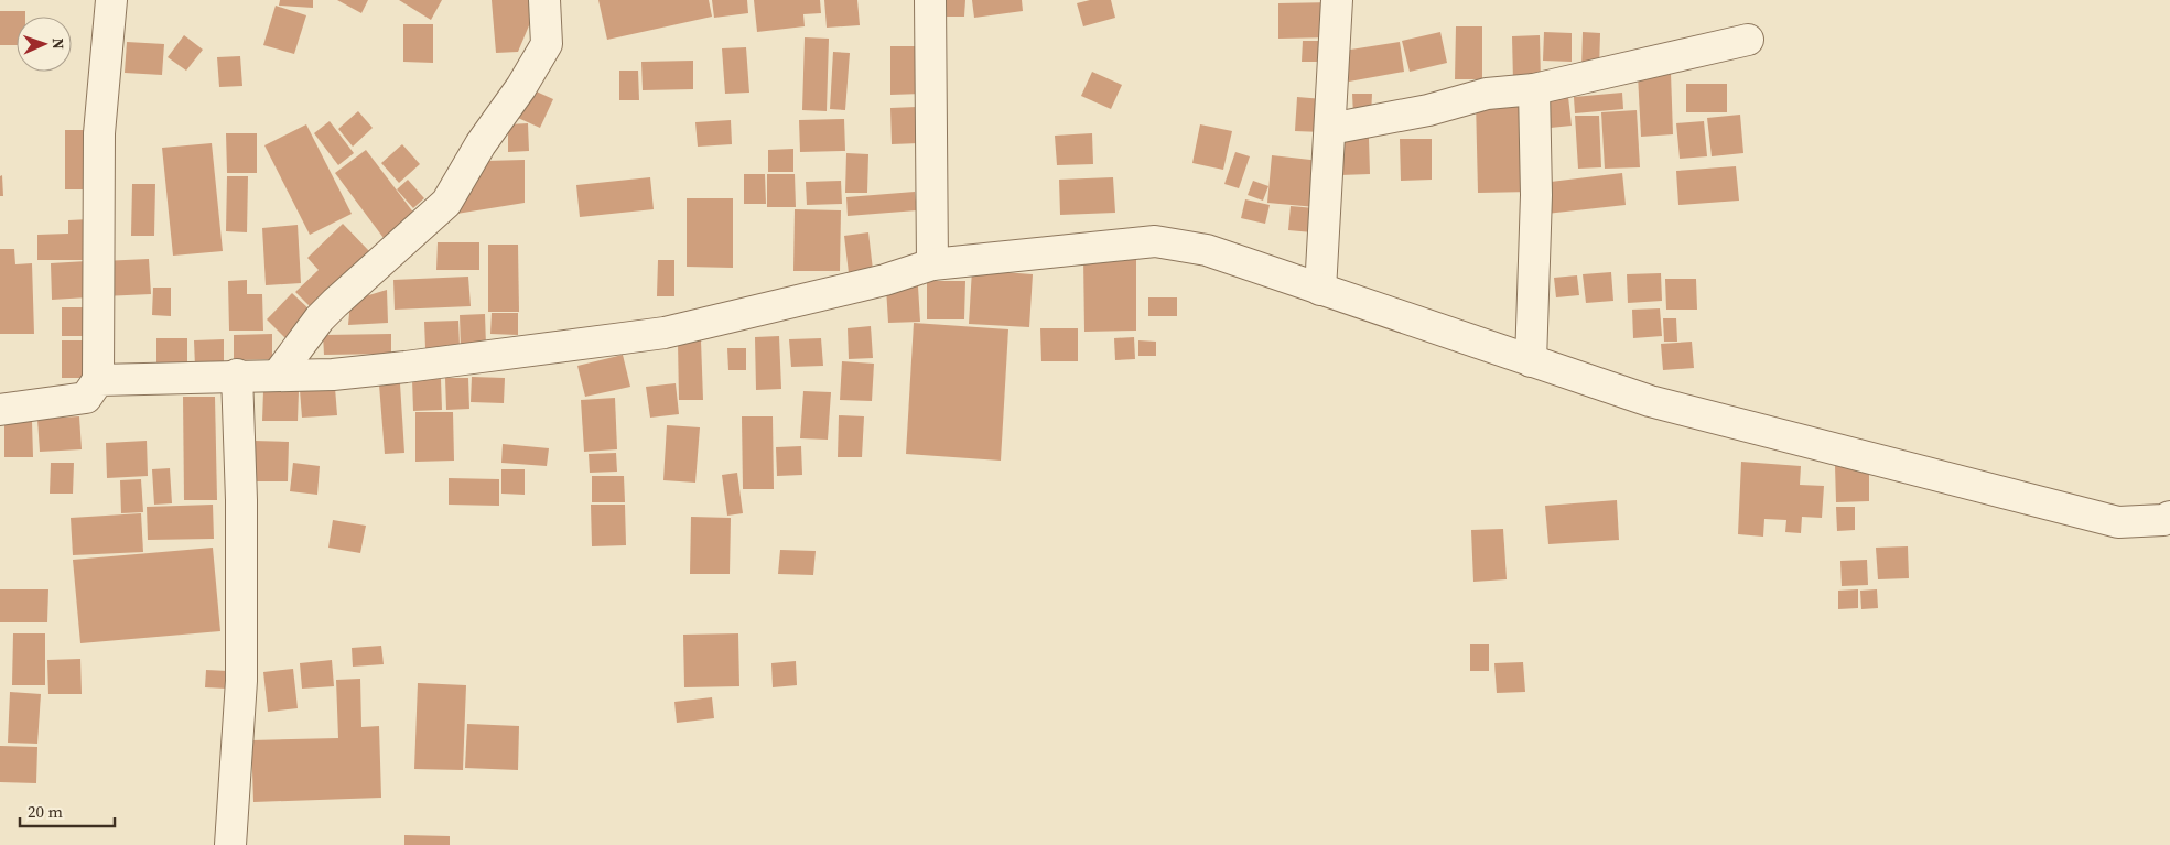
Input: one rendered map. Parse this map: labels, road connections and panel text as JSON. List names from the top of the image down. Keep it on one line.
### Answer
{"scale_bar":"20 m","north":"right"}
